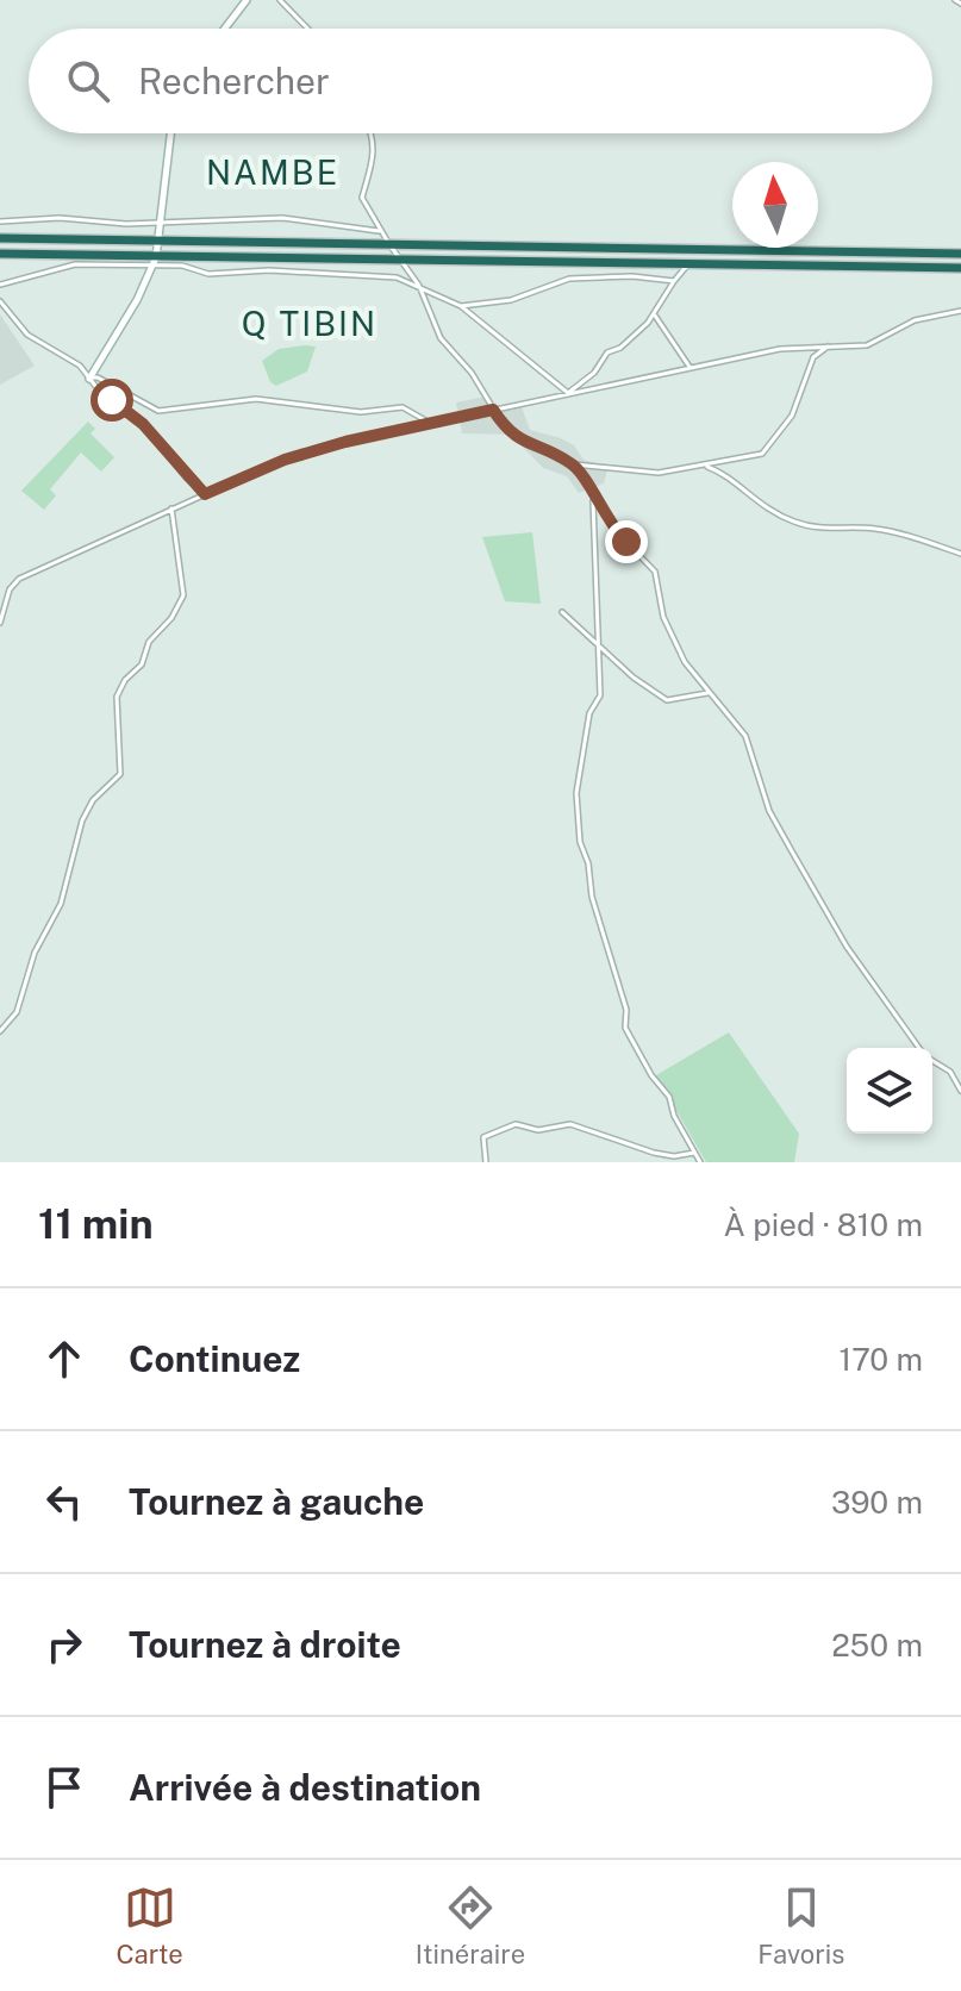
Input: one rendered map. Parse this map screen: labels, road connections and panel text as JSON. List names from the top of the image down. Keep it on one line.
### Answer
{"districts":["NAMBE","Q TIBIN"],"north":"top","page":{"search":"Rechercher","heading":["11 min","À pied · 810 m"],"list":[["Continuez","170 m"],["Tournez à gauche","390 m"],["Tournez à droite","250 m"],"Arrivée à destination"],"nav":["Carte","Itinéraire","Favoris"]}}
